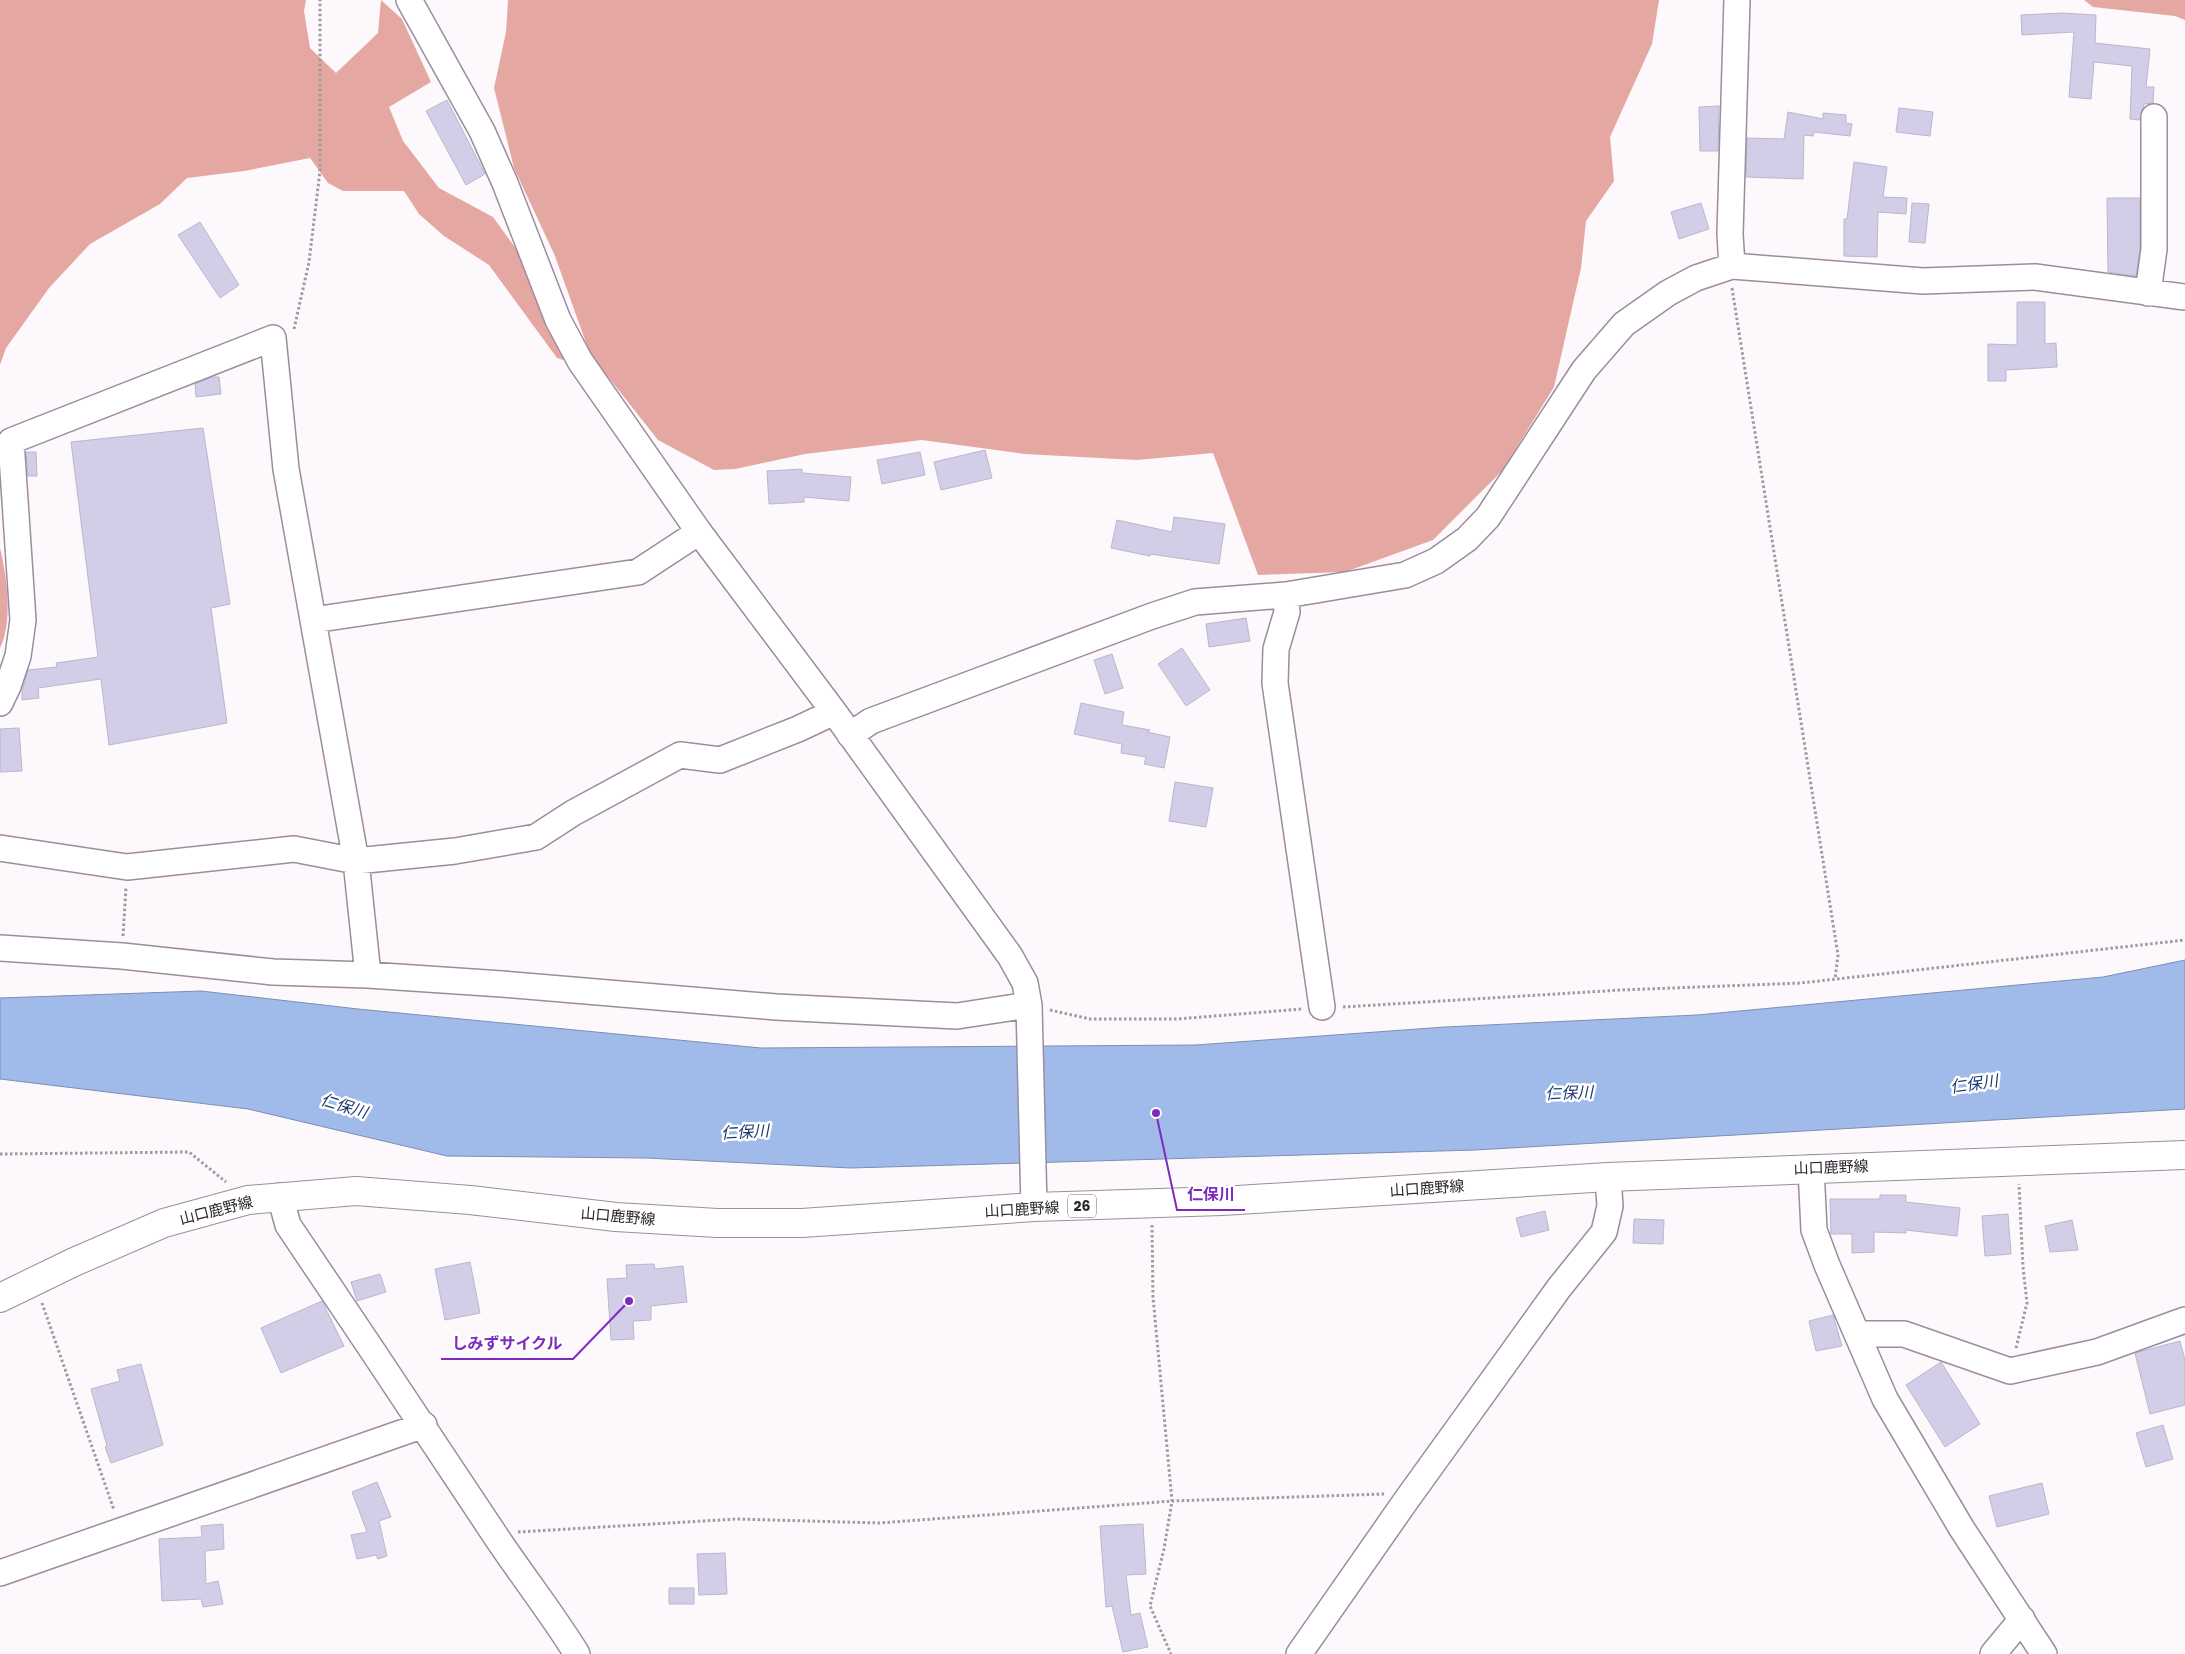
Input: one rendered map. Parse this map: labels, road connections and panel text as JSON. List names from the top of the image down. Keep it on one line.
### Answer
{"streets":{"main road":["山口鹿野線","26"]},"water":["仁保川"],"places":["仁保川","しみずサイクル"]}
